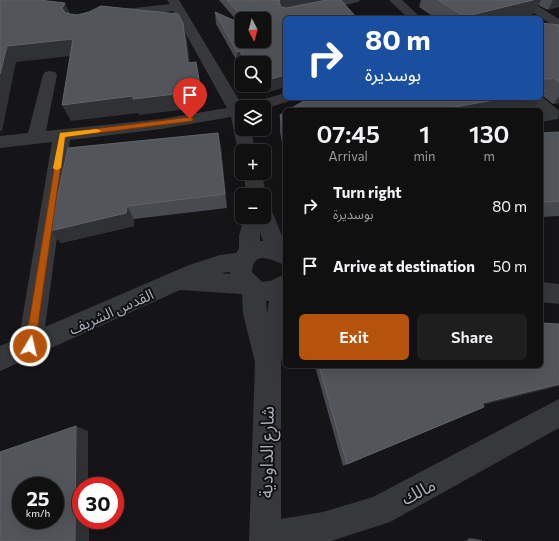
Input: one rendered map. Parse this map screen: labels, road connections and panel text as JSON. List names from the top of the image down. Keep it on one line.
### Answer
{"streets":{"street":["القدس الشريف","شارع الداودية","مالك"]},"crossings":[["القدس الشريف","شارع الداودية"],["شارع الداودية","مالك"]],"north":"bottom","page":{"map_buttons":["+","−"],"turn":["80 m","بوسديرة"],"eta":["07:45","Arrival","1","min","130","m"],"list":[{"name":"Turn right","note":"بوسديرة","value":"80 m"},{"name":"Arrive at destination","value":"50 m"}],"buttons":["Exit","Share"],"speed":"25 km/h","limit":"30"}}
